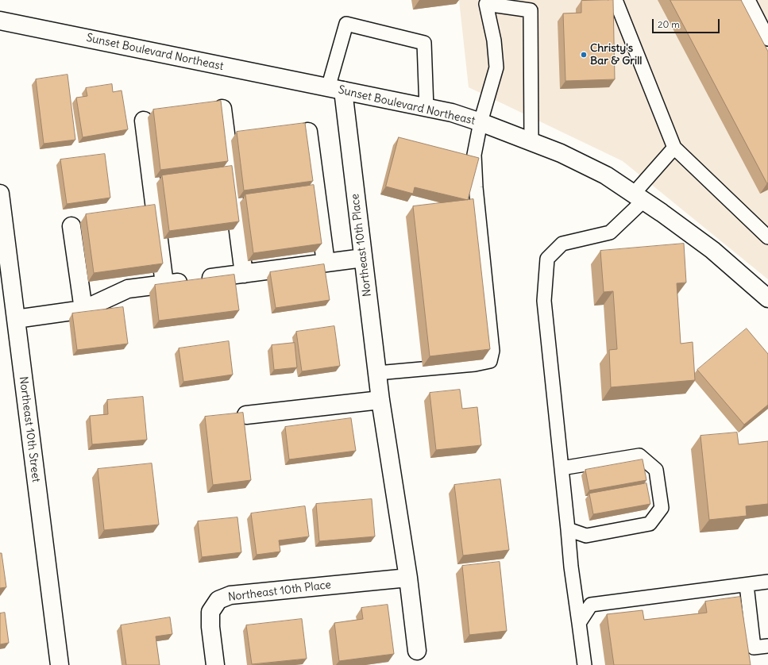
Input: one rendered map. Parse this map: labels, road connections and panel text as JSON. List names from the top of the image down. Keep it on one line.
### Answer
{"streets":{"street":["Sunset Boulevard Northeast","Northeast 10th Place","Northeast 10th Street"]},"crossings":[["Sunset Boulevard Northeast","Northeast 10th Place"]],"places":["Christy's Bar & Grill"],"scale_bar":"20 m"}
